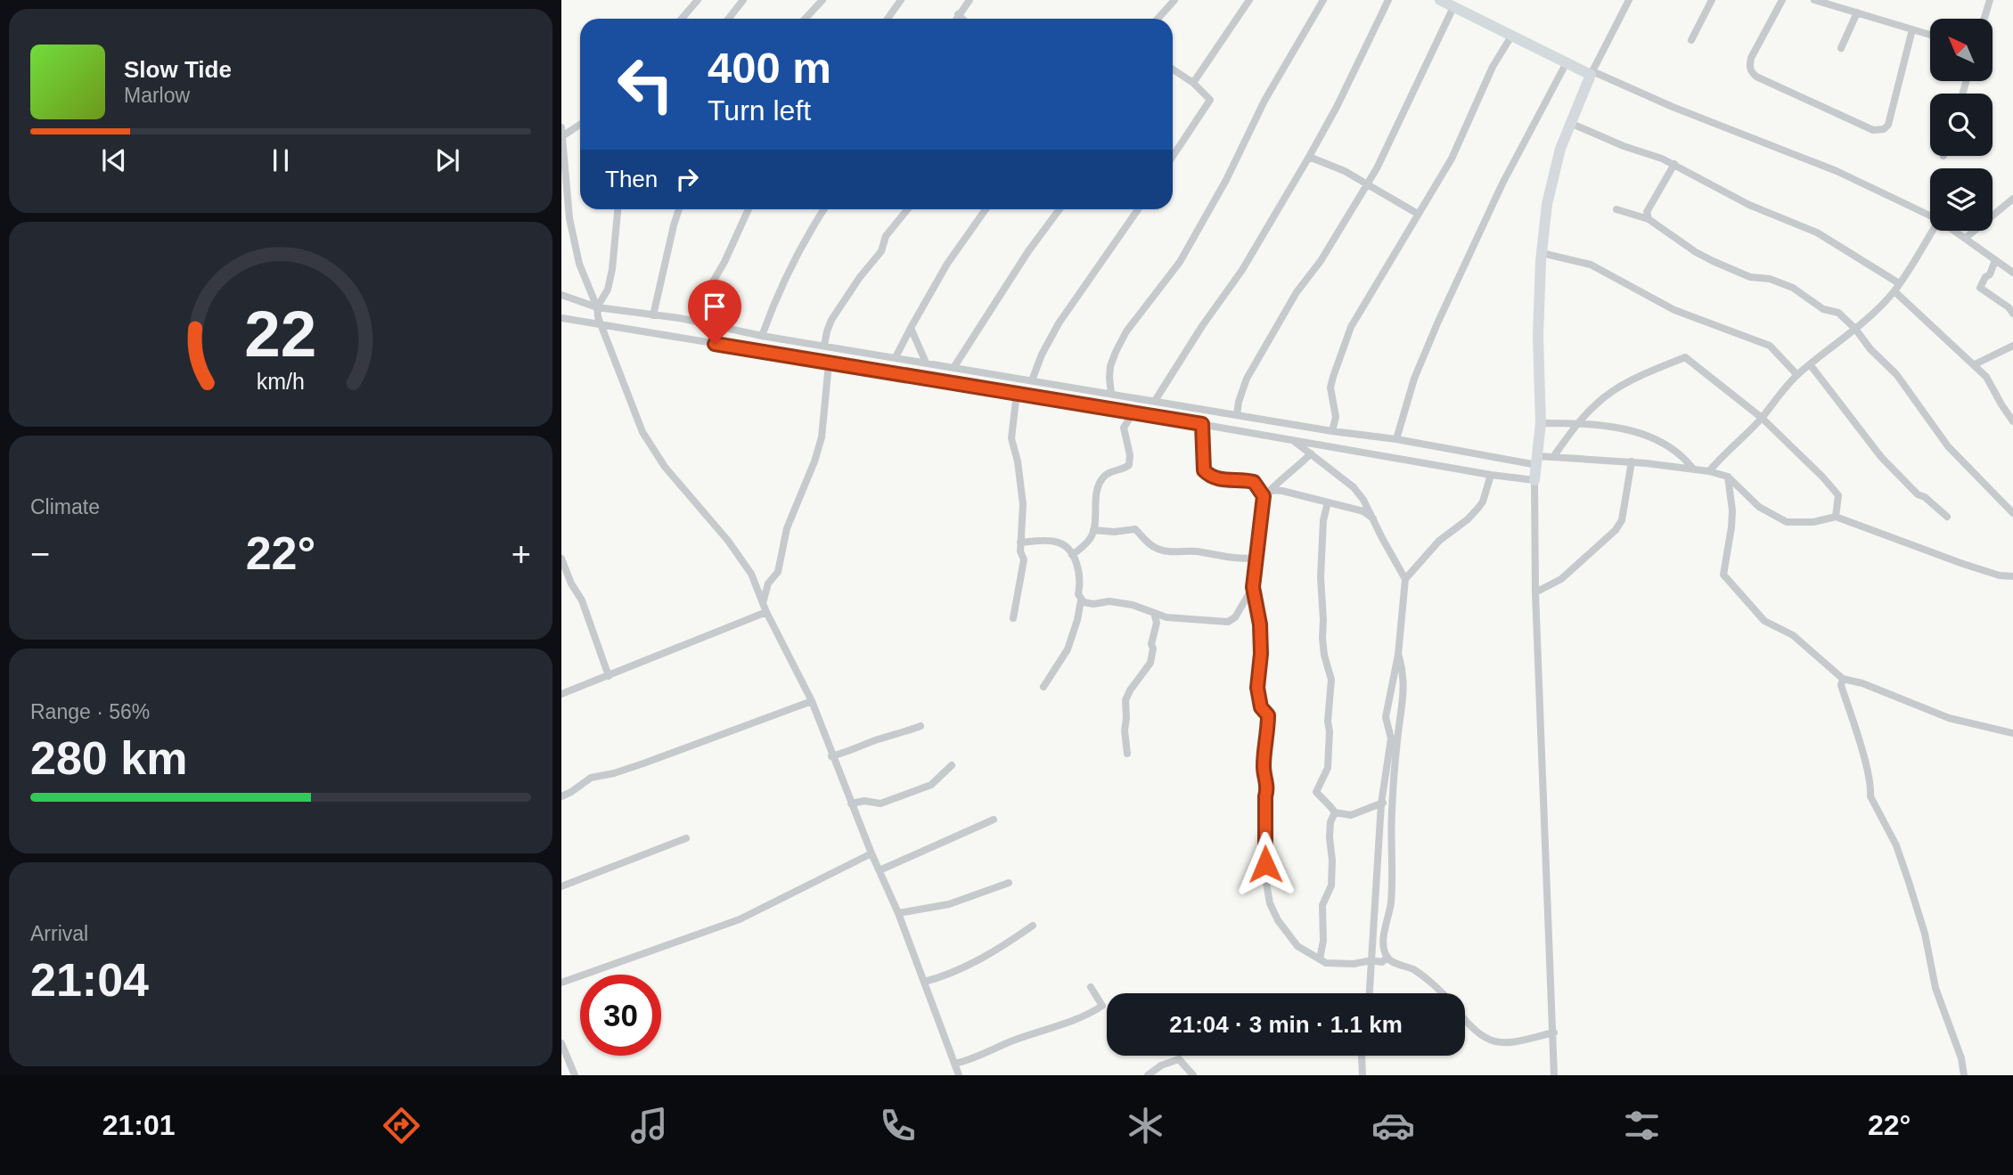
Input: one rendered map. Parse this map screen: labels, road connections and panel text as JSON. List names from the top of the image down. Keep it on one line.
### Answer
{"north":"top left","page":{"turn":["400 m","Turn left"],"song":["Slow Tide","Marlow"],"then":"Then","tile":["Climate",["Range · 56%","280 km"],["Arrival","21:04"]],"heat":["−","22°","+"],"limit":"30","trip":"21:04 · 3 min · 1.1 km","tabs":["21:01","22°"],"gauge":["22","km/h"]}}
